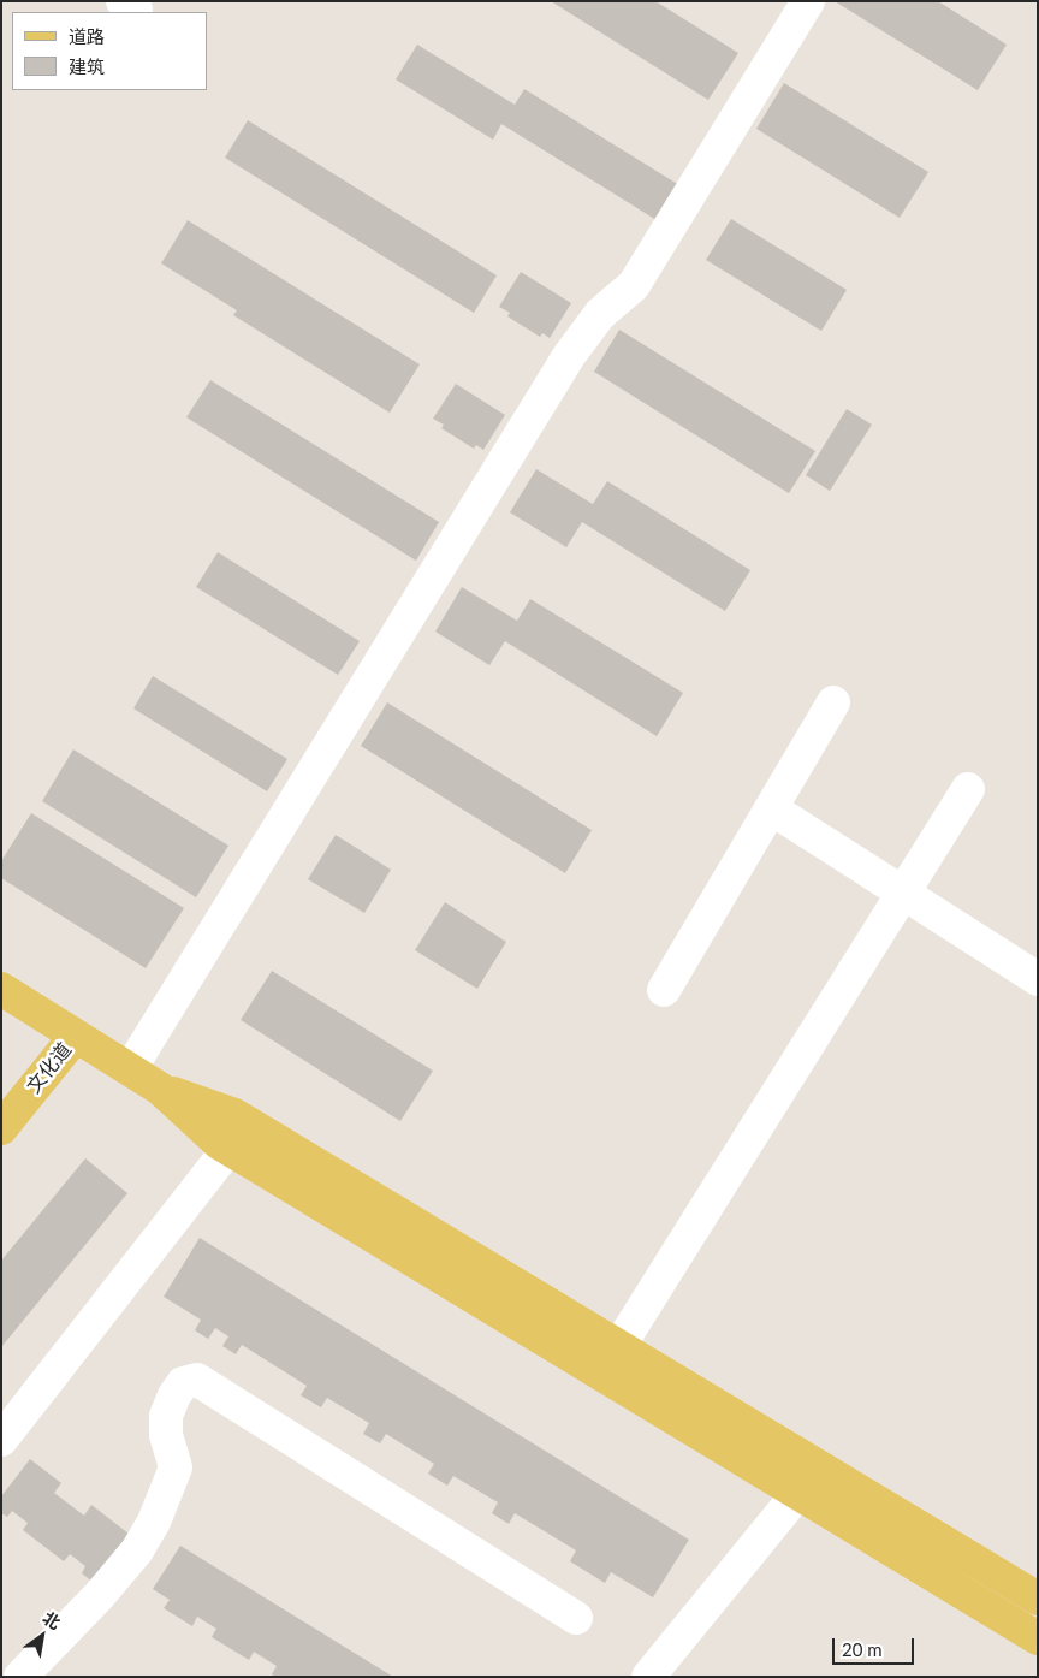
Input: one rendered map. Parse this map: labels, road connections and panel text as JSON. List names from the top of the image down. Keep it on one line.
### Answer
{"streets":{"main road":["文化道"]},"legend":["道路","建筑"],"scale_bar":"20 m","north":"top right"}
